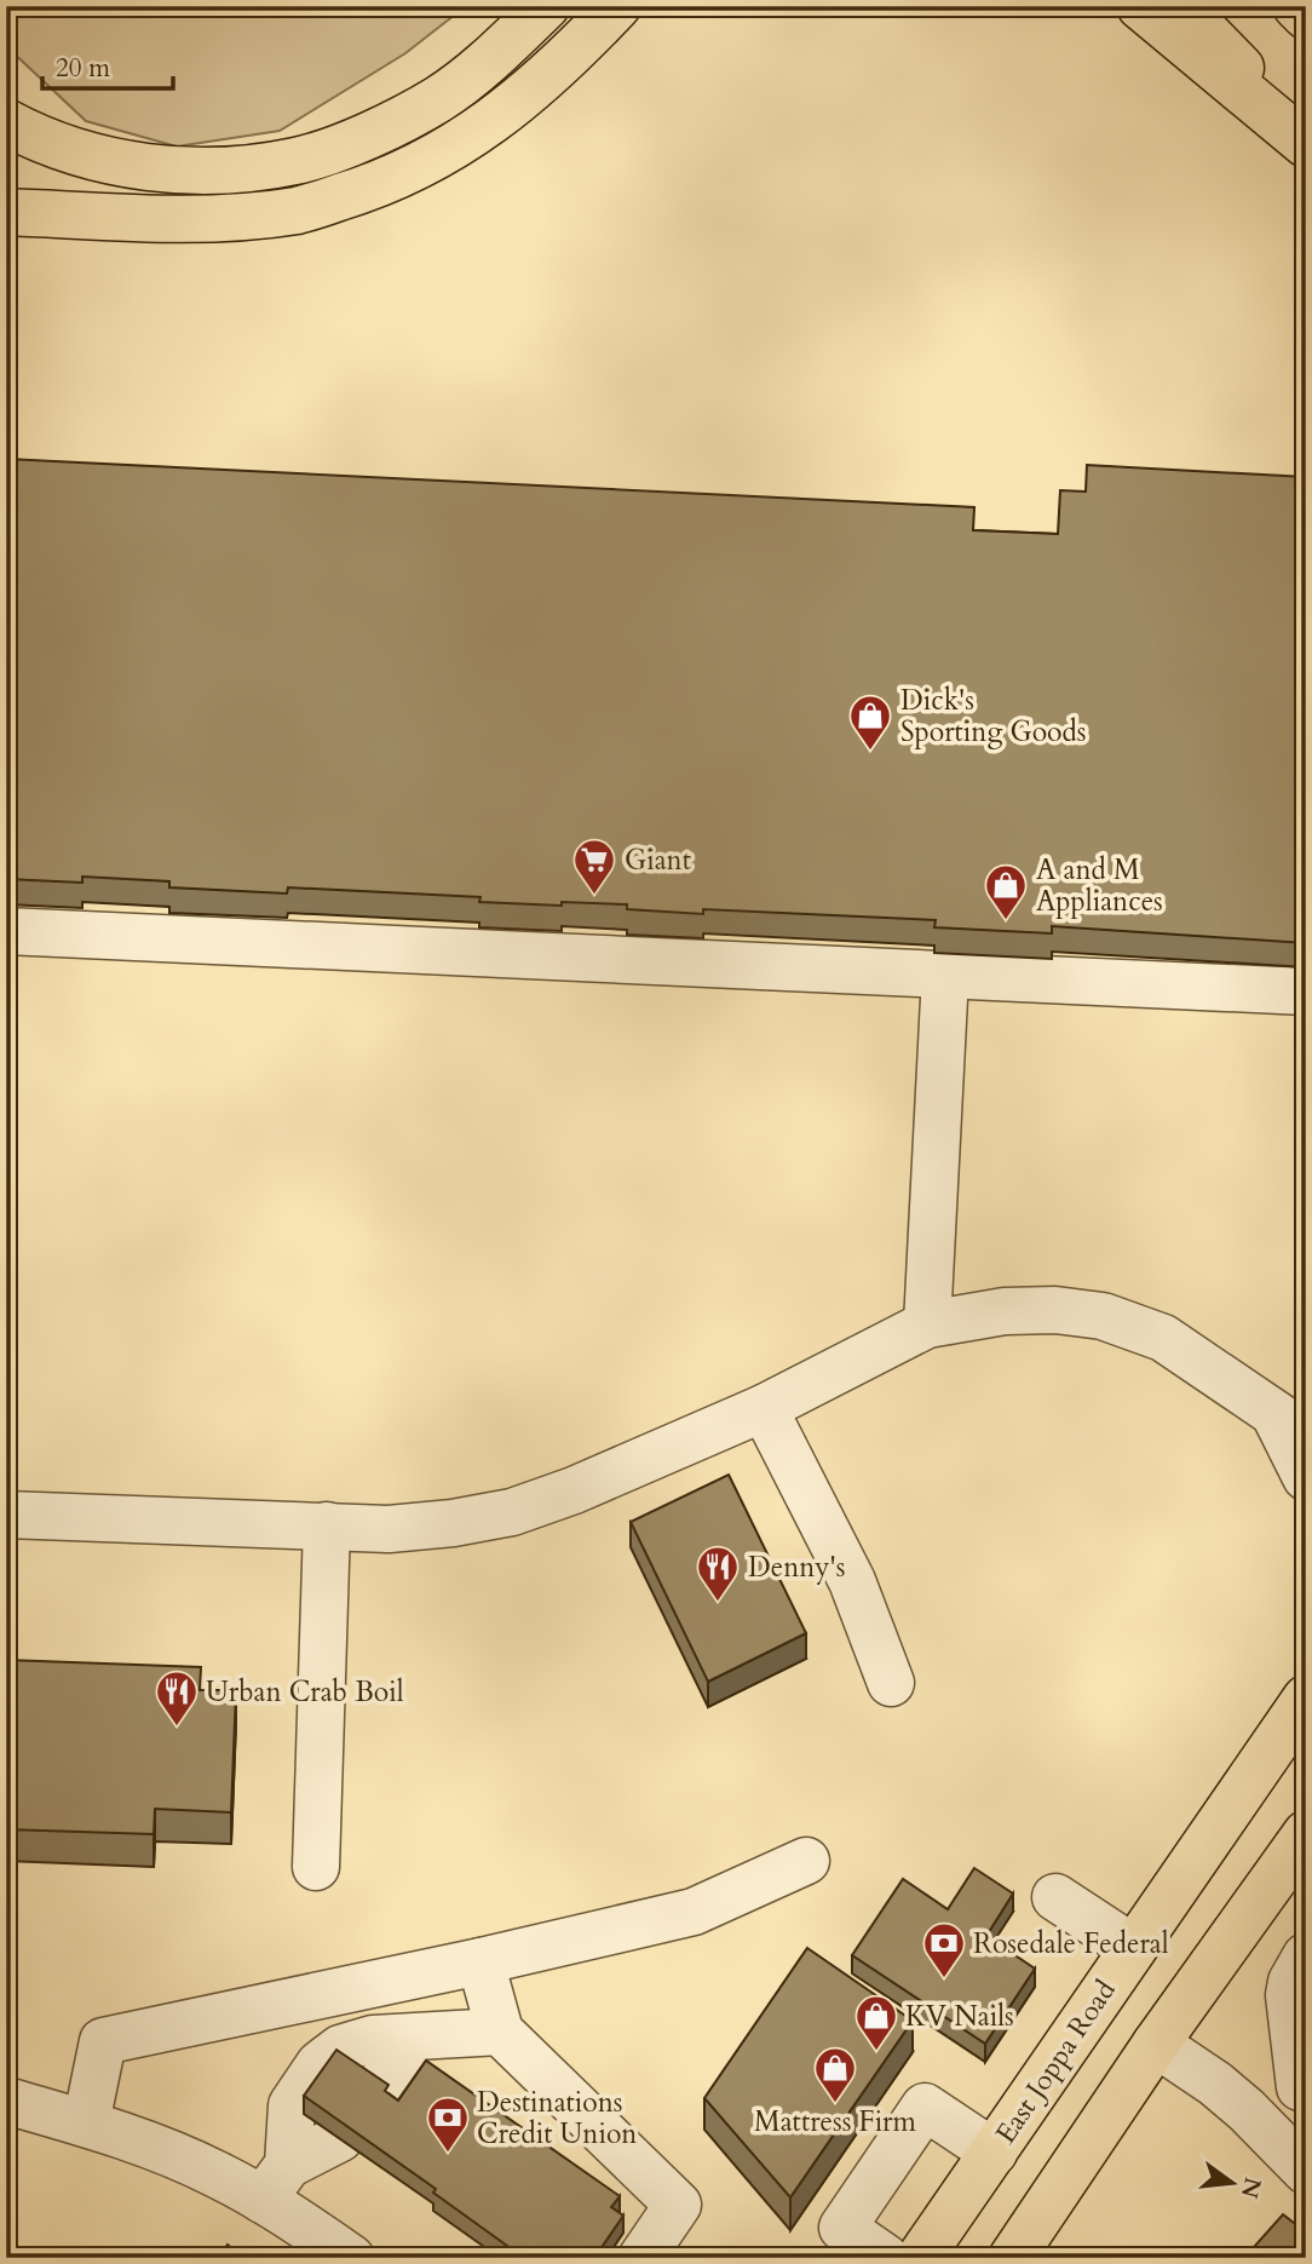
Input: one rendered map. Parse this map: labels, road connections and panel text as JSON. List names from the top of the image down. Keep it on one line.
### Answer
{"streets":{"main road":["East Joppa Road"]},"places":{"shop":["Dick's Sporting Goods","A and M Appliances","KV Nails","Mattress Firm"],"supermarket":["Giant"],"restaurant":["Denny's","Urban Crab Boil"],"bank":["Rosedale Federal","Destinations Credit Union"]},"scale_bar":"20 m","north":"right"}
